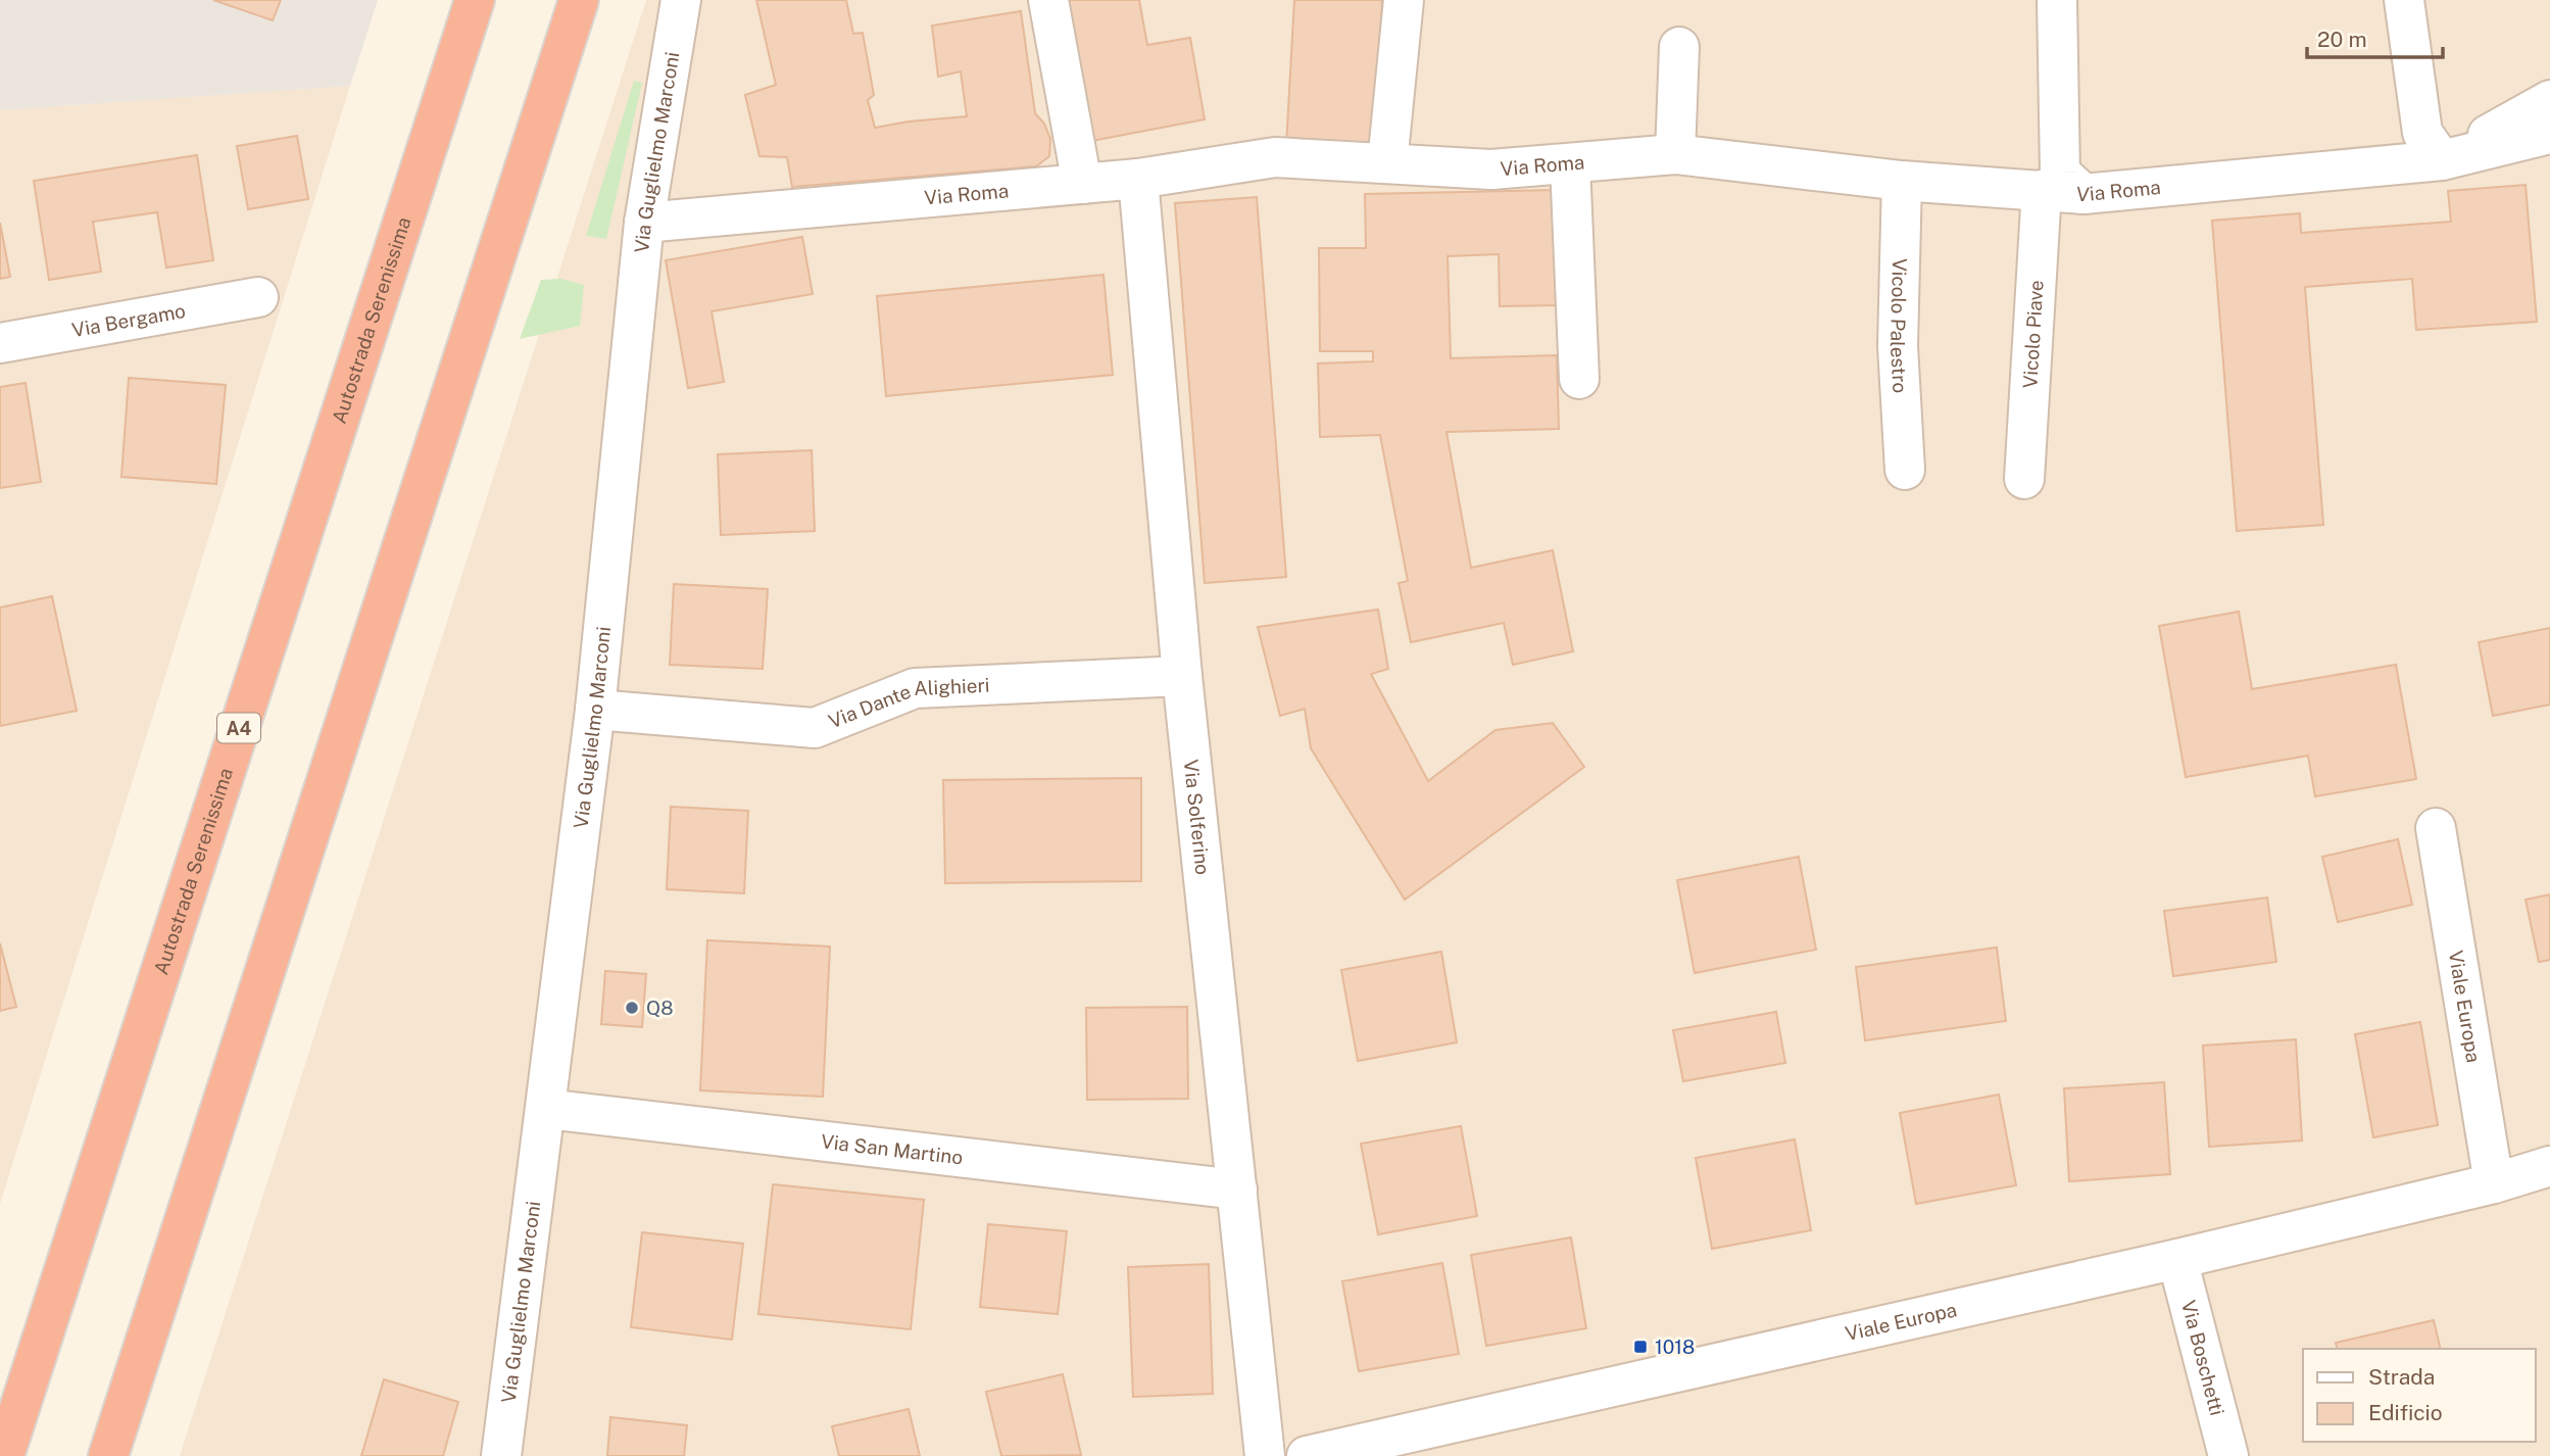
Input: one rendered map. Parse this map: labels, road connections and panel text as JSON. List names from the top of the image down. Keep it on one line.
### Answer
{"streets":{"highway":["Autostrada Serenissima","A4"],"street":["Via Guglielmo Marconi","Via Roma","Via Bergamo","Vicolo Palestro","Vicolo Piave","Via Dante Alighieri","Via Solferino","Viale Europa","Via San Martino","Via Boschetti"]},"crossings":[["Via Guglielmo Marconi","Via Roma"],["Via Guglielmo Marconi","Via Dante Alighieri"],["Via Guglielmo Marconi","Via San Martino"],["Via Roma","Vicolo Palestro"],["Via Roma","Vicolo Piave"],["Via Roma","Via Solferino"],["Via Dante Alighieri","Via Solferino"],["Via Solferino","Via San Martino"],["Viale Europa","Via Boschetti"]],"places":{"other":["Q8"],"transit":["1018"]},"legend":["Strada","Edificio"],"scale_bar":"20 m"}
